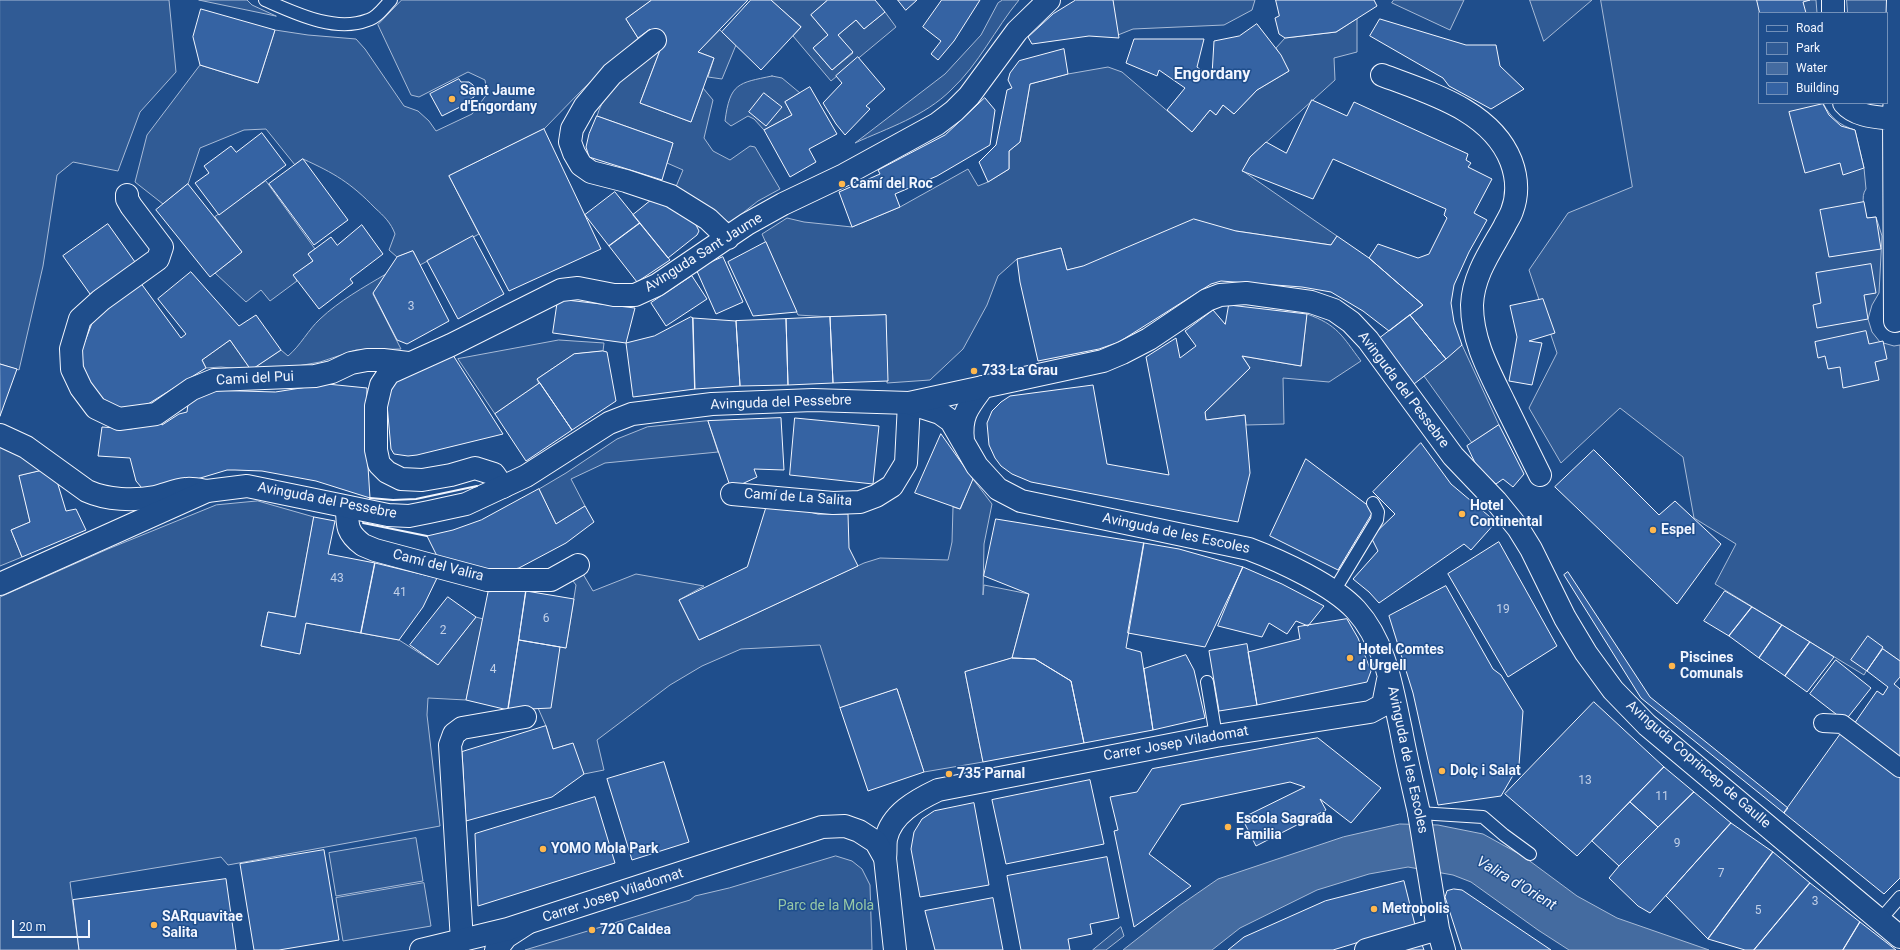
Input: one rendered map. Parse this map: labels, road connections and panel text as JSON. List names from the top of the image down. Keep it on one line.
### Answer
{"streets":{"street":["Avinguda Sant Jaume","Cami del Pui","Avinguda del Pessebre","Camí de La Salita","Avinguda de les Escoles","Camí del Valira","Carrer Josep Viladomat","Avinguda Coprincep de Gaulle"]},"crossings":[["Avinguda Sant Jaume","Cami del Pui"],["Avinguda Sant Jaume","Avinguda del Pessebre"],["Avinguda del Pessebre","Camí de La Salita"],["Avinguda del Pessebre","Avinguda de les Escoles"],["Avinguda del Pessebre","Camí del Valira"],["Avinguda del Pessebre","Avinguda Coprincep de Gaulle"],["Camí de La Salita","Avinguda de les Escoles"],["Avinguda de les Escoles","Carrer Josep Viladomat"]],"districts":["Engordany"],"water":["Valira d'Orient"],"parks":["Parc de la Mola"],"places":["Sant Jaume d'Engordany","Camí del Roc","733 La Grau","Hotel Continental","Espel","Hotel Comtes d Urgell","Piscines Comunals","Dolç i Salat","735 Parnal","Escola Sagrada Familia","YOMO Mola Park","Metropolis","SARquavitae Salita","720 Caldea"],"house_numbers":["3","43","41","19","6","2","4","13","11","9","7","3","5"],"legend":["Road","Park","Water","Building"],"scale_bar":"20 m"}
